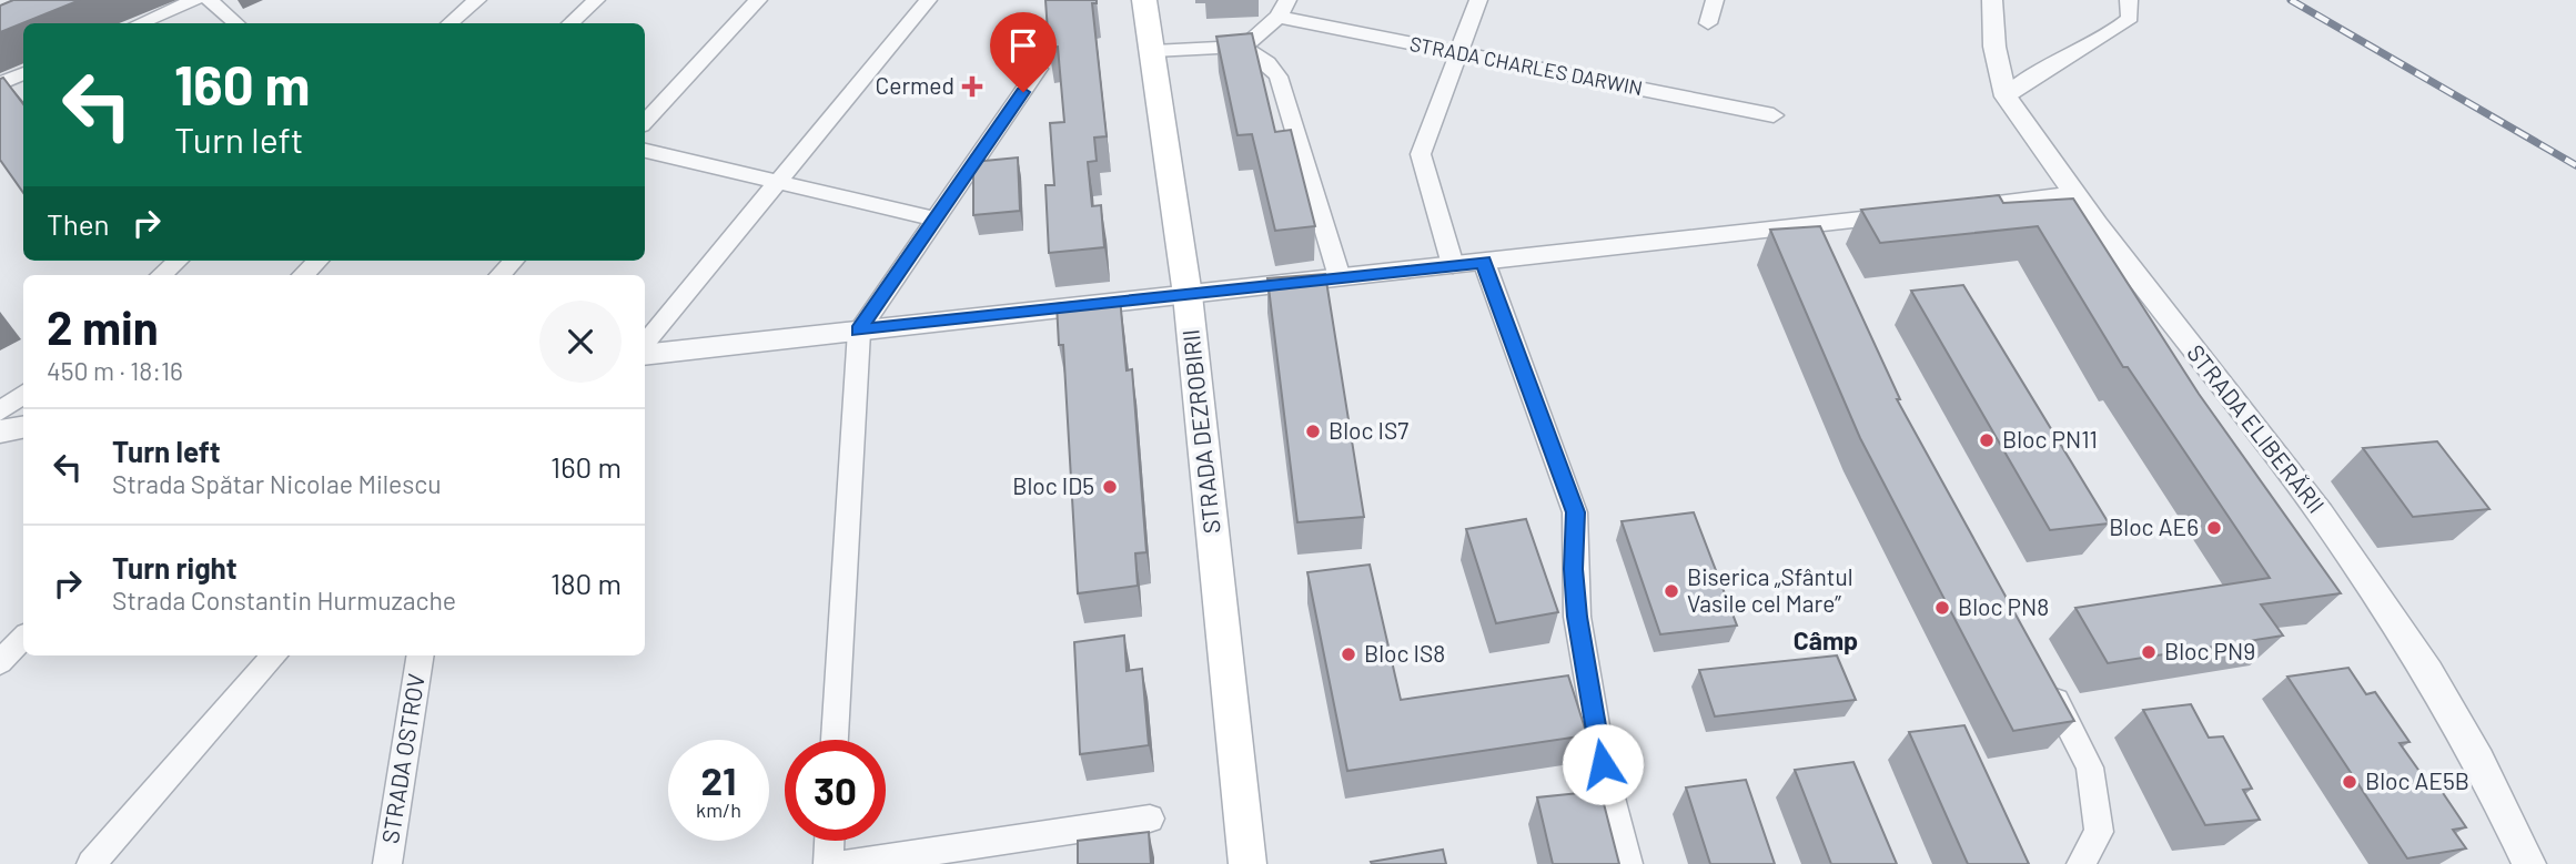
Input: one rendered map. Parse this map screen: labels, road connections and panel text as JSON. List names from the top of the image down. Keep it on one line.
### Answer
{"streets":{"main road":["STRADA DEZROBIRII"],"street":["STRADA CHARLES DARWIN","STRADA ELIBERĂRII","STRADA OSTROV"]},"districts":["Câmp"],"places":{"health":["Cermed"],"other":["Bloc IS7","Bloc PN11","Bloc ID5","Bloc AE6","Biserica „Sfântul Vasile cel Mare”","Bloc PN8","Bloc PN9","Bloc IS8","Bloc AE5B"]},"page":{"turn":["160 m","Turn left"],"then":"Then","heading":["2 min","450 m · 18:16"],"list":[{"name":"Turn left","note":"Strada Spătar Nicolae Milescu","value":"160 m"},{"name":"Turn right","note":"Strada Constantin Hurmuzache","value":"180 m"}],"speed":"21 km/h","limit":"30"}}
